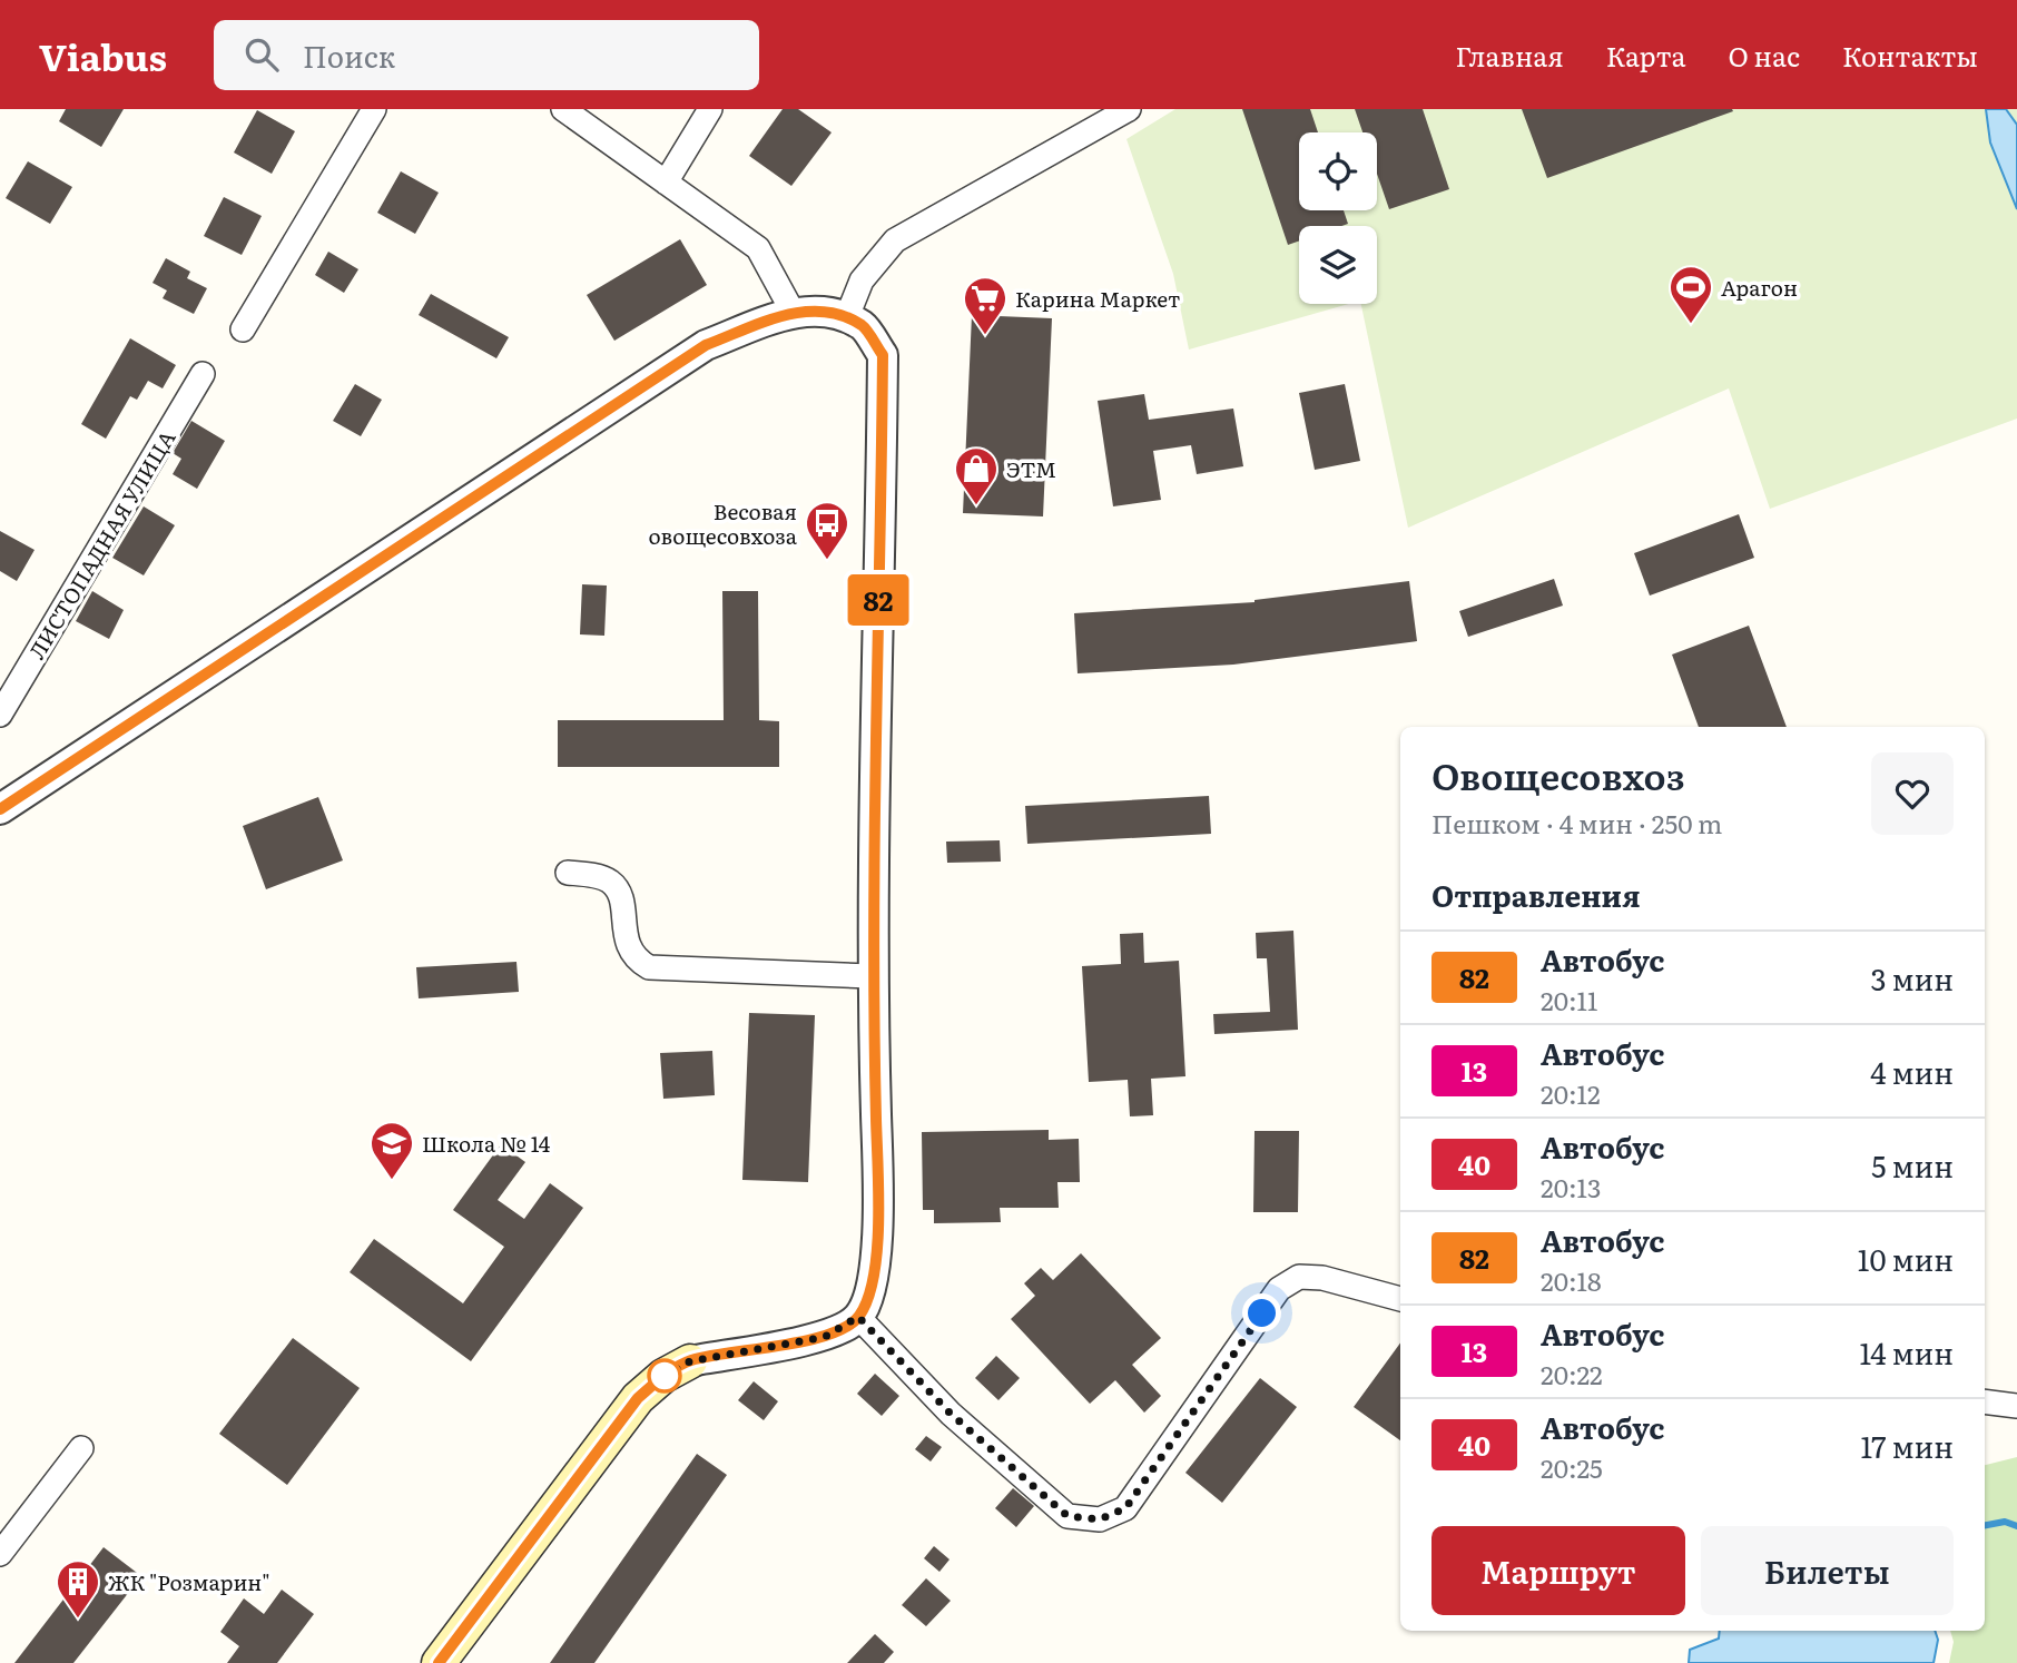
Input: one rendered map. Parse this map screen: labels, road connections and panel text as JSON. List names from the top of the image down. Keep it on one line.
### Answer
{"streets":{"street":["ЛИСТОПАДНАЯ УЛИЦА"]},"places":{"sports":["Арагон"],"supermarket":["Карина Маркет"],"shop":["ЭТМ"],"bus stop":["Весовая овощесовхоза"],"school or university":["Школа № 14"],"building":["ЖК \"Розмарин\""]},"lines":["bus line 82"],"page":{"header":"Viabus","search":"Поиск","nav":["Главная","Карта","О нас","Контакты"],"on_map":"82","heading":[["Овощесовхоз","Пешком · 4 мин · 250 m"],"Отправления"],"list":[{"mark":"82","name":"Автобус","note":"20:11","value":"3 мин"},{"mark":"13","name":"Автобус","note":"20:12","value":"4 мин"},{"mark":"40","name":"Автобус","note":"20:13","value":"5 мин"},{"mark":"82","name":"Автобус","note":"20:18","value":"10 мин"},{"mark":"13","name":"Автобус","note":"20:22","value":"14 мин"},{"mark":"40","name":"Автобус","note":"20:25","value":"17 мин"}],"buttons":["Маршрут","Билеты"]}}
